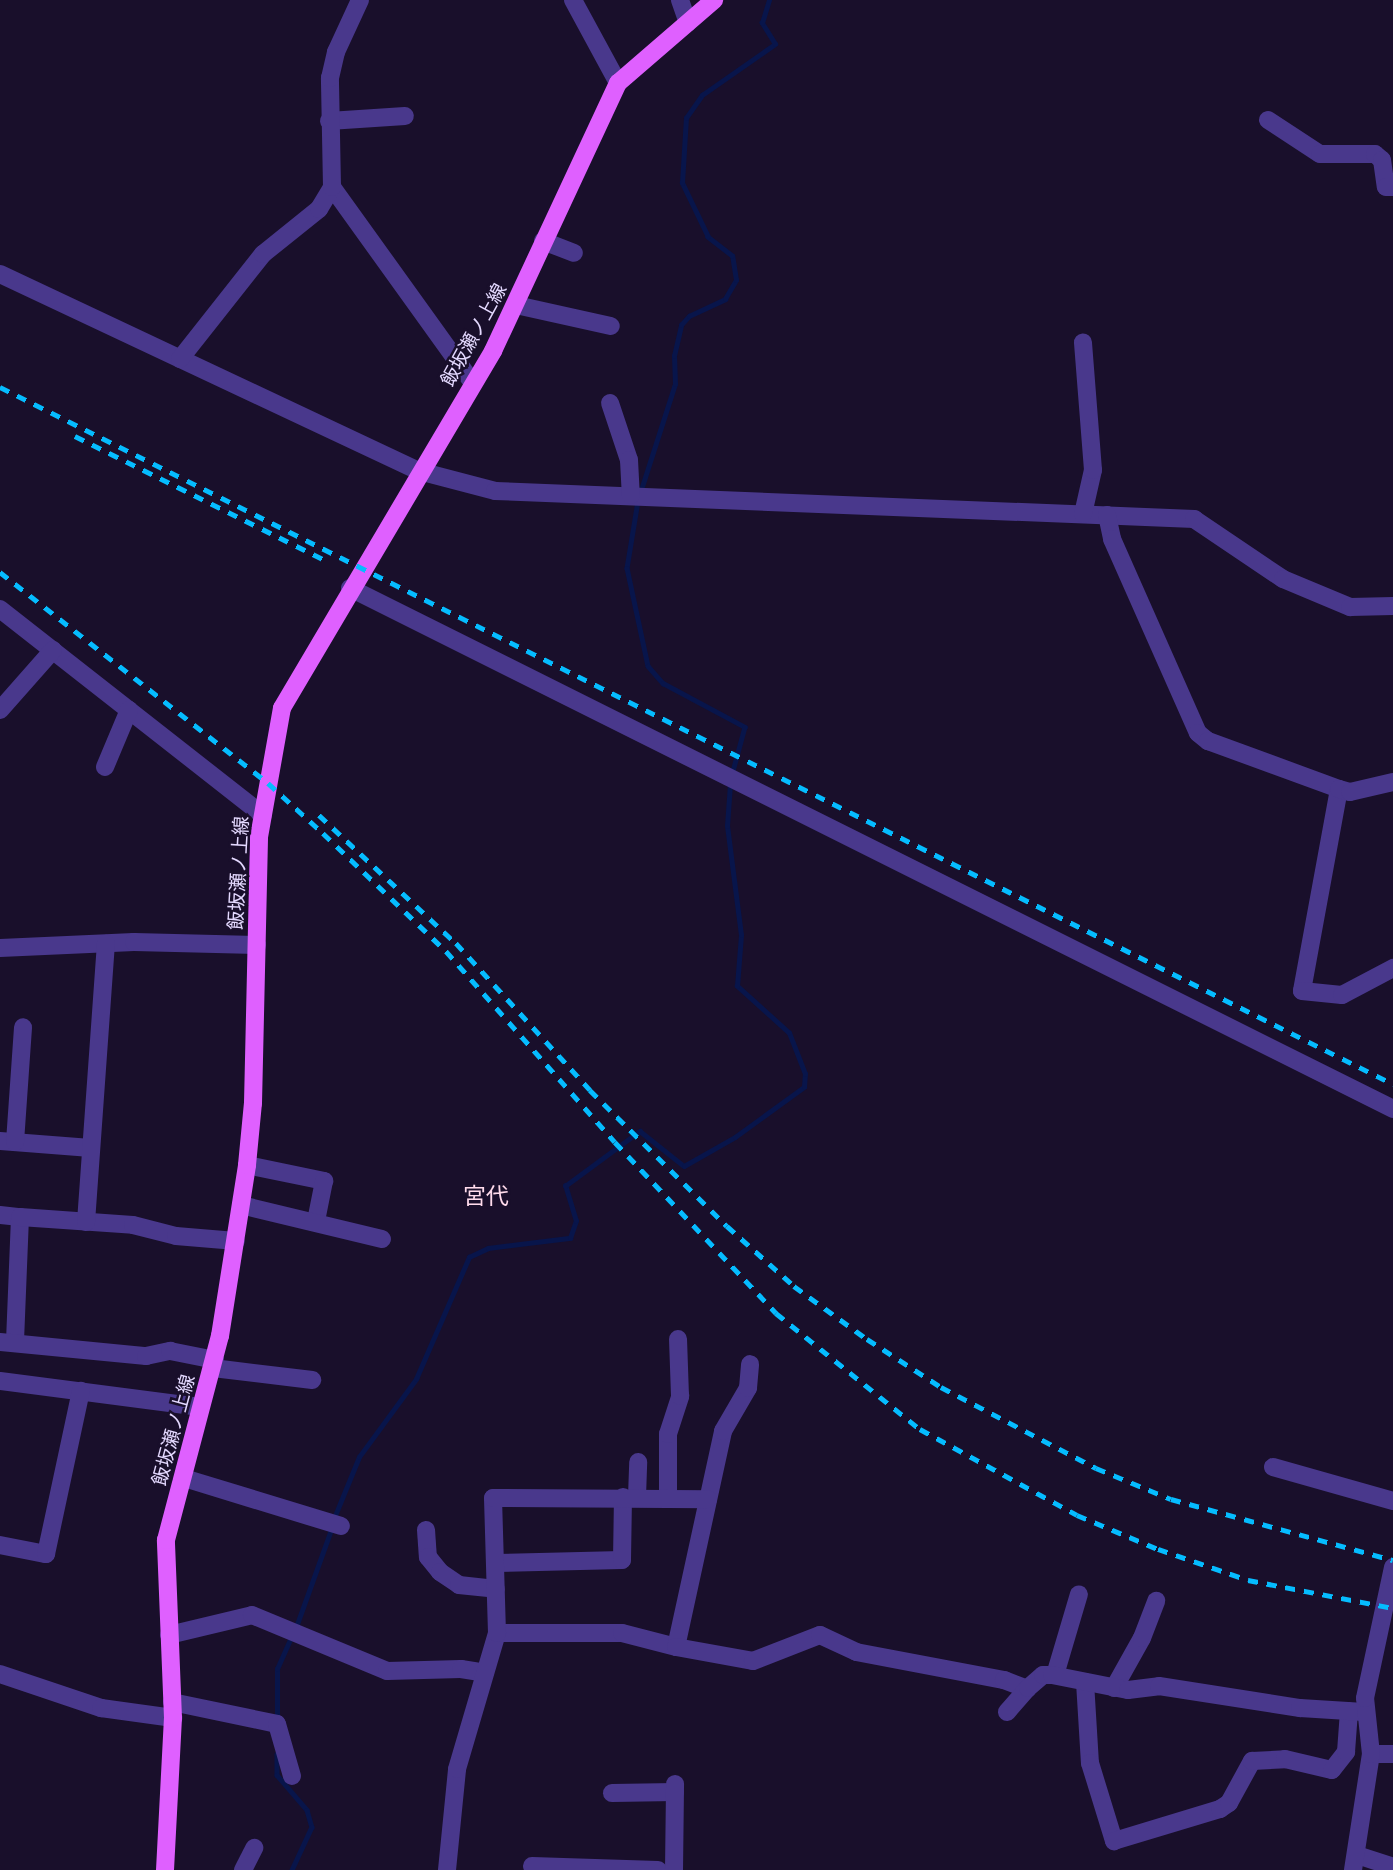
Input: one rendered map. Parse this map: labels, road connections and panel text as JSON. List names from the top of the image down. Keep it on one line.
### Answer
{"streets":{"main road":["飯坂瀬ノ上線"]},"districts":["宮代"]}
